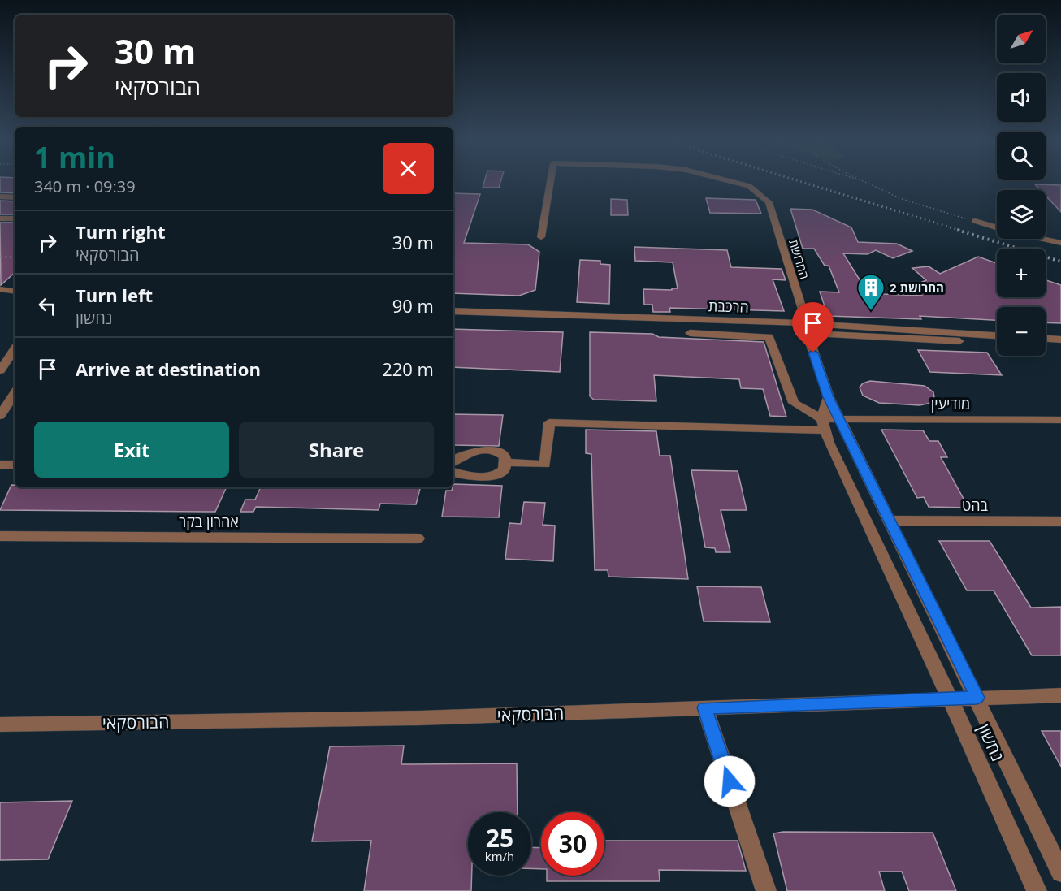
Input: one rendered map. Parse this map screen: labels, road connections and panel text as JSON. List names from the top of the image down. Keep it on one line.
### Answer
{"streets":{"street":["החרושת","הרכבת","מודיעין","בהט","אהרון בקר","הבורסקאי","נחשון"]},"crossings":[["החרושת","הרכבת"],["החרושת","נחשון"],["הרכבת","נחשון"],["מודיעין","נחשון"],["בהט","נחשון"],["הבורסקאי","נחשון"]],"places":{"building":["החרושת 2"]},"north":"top right","page":{"map_buttons":["+","−"],"turn":["30 m","הבורסקאי"],"heading":["1 min","340 m · 09:39"],"list":[{"name":"Turn right","note":"הבורסקאי","value":"30 m"},{"name":"Turn left","note":"נחשון","value":"90 m"},{"name":"Arrive at destination","value":"220 m"}],"buttons":["Exit","Share"],"speed":"25 km/h","limit":"30"}}
